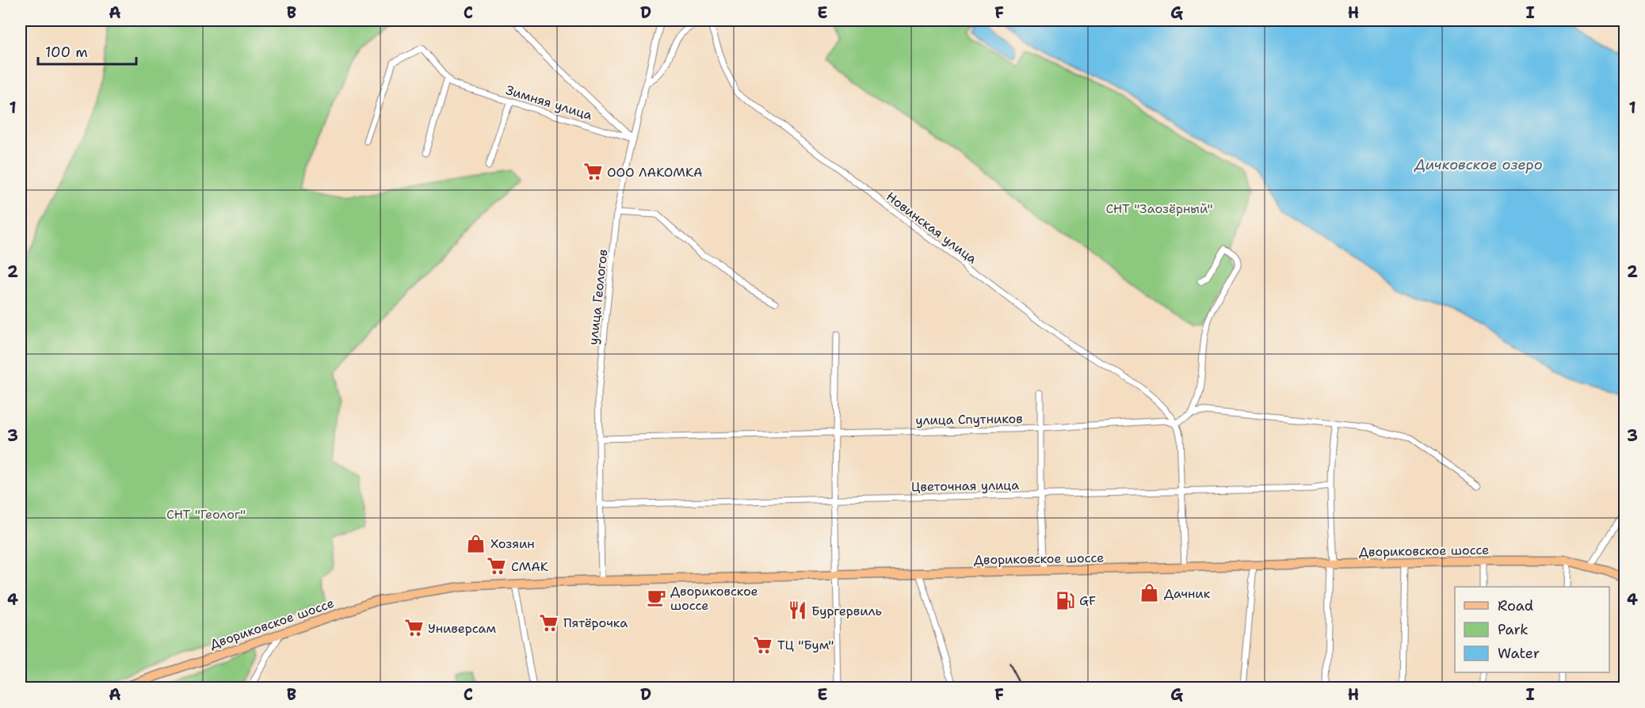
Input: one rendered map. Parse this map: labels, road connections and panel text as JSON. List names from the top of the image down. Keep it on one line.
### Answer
{"streets":{"main road":["Двориковское шоссе"],"street":["Зимняя улица","Новинская улица","улица Геологов","улица Спутников","Цветочная улица"]},"crossings":[["Зимняя улица","улица Геологов"],["Новинская улица","улица Спутников"],["улица Геологов","улица Спутников"],["улица Геологов","Цветочная улица"],["улица Геологов","Двориковское шоссе"]],"water":["Дичковское озеро"],"parks":["СНТ \"Заозёрный\"","СНТ \"Геолог\""],"places":{"supermarket":["ООО ЛАКОМКА","СМАК","Пятёрочка","Универсам","ТЦ \"Бум\""],"shop":["Хозяин","Дачник"],"cafe":["Двориковское шоссе"],"fuel station":["GF"],"restaurant":["Бургервиль"]},"legend":["Road","Park","Water"],"scale_bar":"100 m","grid":{"columns":["A","B","C","D","E","F","G","H","I"],"rows":["1","2","3","4"]}}
